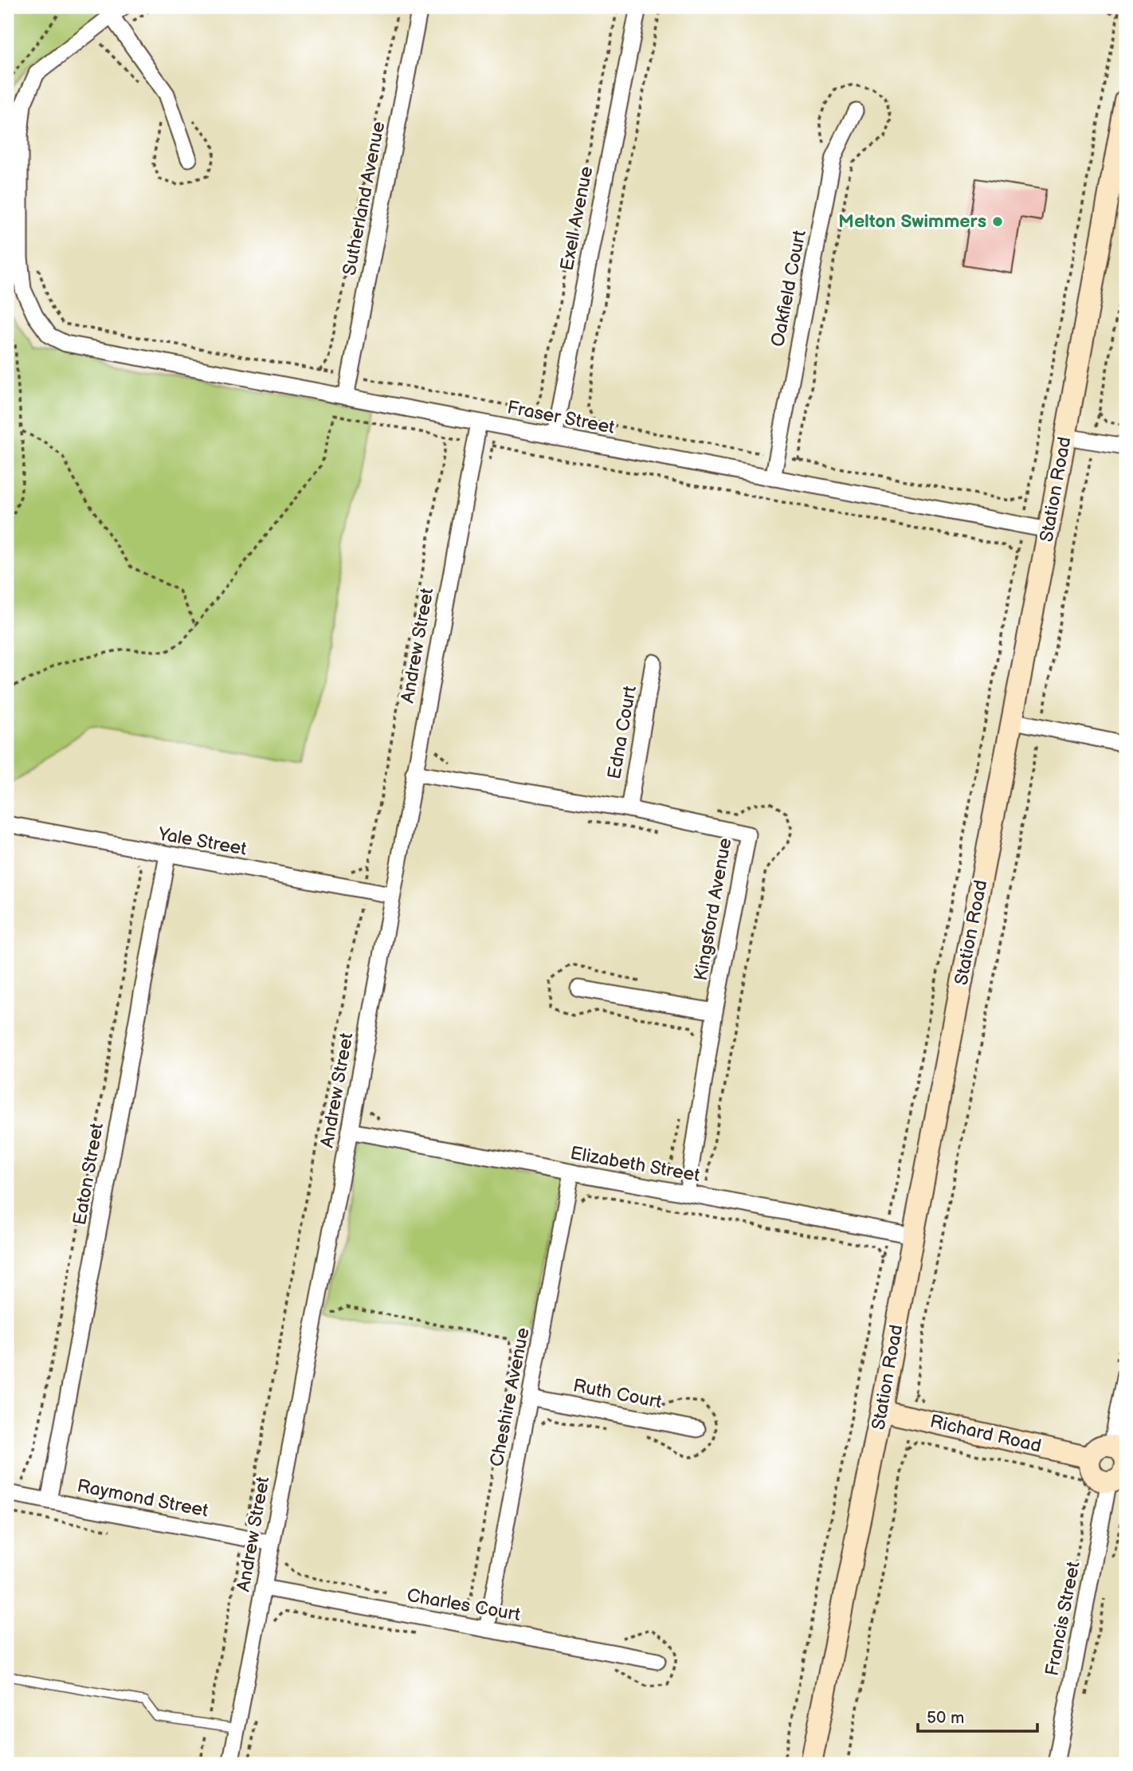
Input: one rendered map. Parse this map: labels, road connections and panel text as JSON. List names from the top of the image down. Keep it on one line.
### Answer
{"streets":{"street":["Sutherland Avenue","Exell Avenue","Oakfield Court","Fraser Street","Station Road","Andrew Street","Edna Court","Yale Street","Kingsford Avenue","Elizabeth Street","Eaton Street","Ruth Court","Cheshire Avenue","Richard Road","Raymond Street","Charles Court","Francis Street"]},"crossings":[["Sutherland Avenue","Fraser Street"],["Exell Avenue","Fraser Street"],["Oakfield Court","Fraser Street"],["Fraser Street","Station Road"],["Fraser Street","Andrew Street"],["Station Road","Elizabeth Street"],["Station Road","Richard Road"],["Andrew Street","Yale Street"],["Andrew Street","Kingsford Avenue"],["Andrew Street","Elizabeth Street"],["Andrew Street","Raymond Street"],["Andrew Street","Charles Court"],["Edna Court","Kingsford Avenue"],["Yale Street","Eaton Street"],["Kingsford Avenue","Elizabeth Street"],["Elizabeth Street","Cheshire Avenue"],["Eaton Street","Raymond Street"],["Ruth Court","Cheshire Avenue"],["Cheshire Avenue","Charles Court"],["Richard Road","Francis Street"]],"places":["Melton Swimmers"],"scale_bar":"50 m"}
